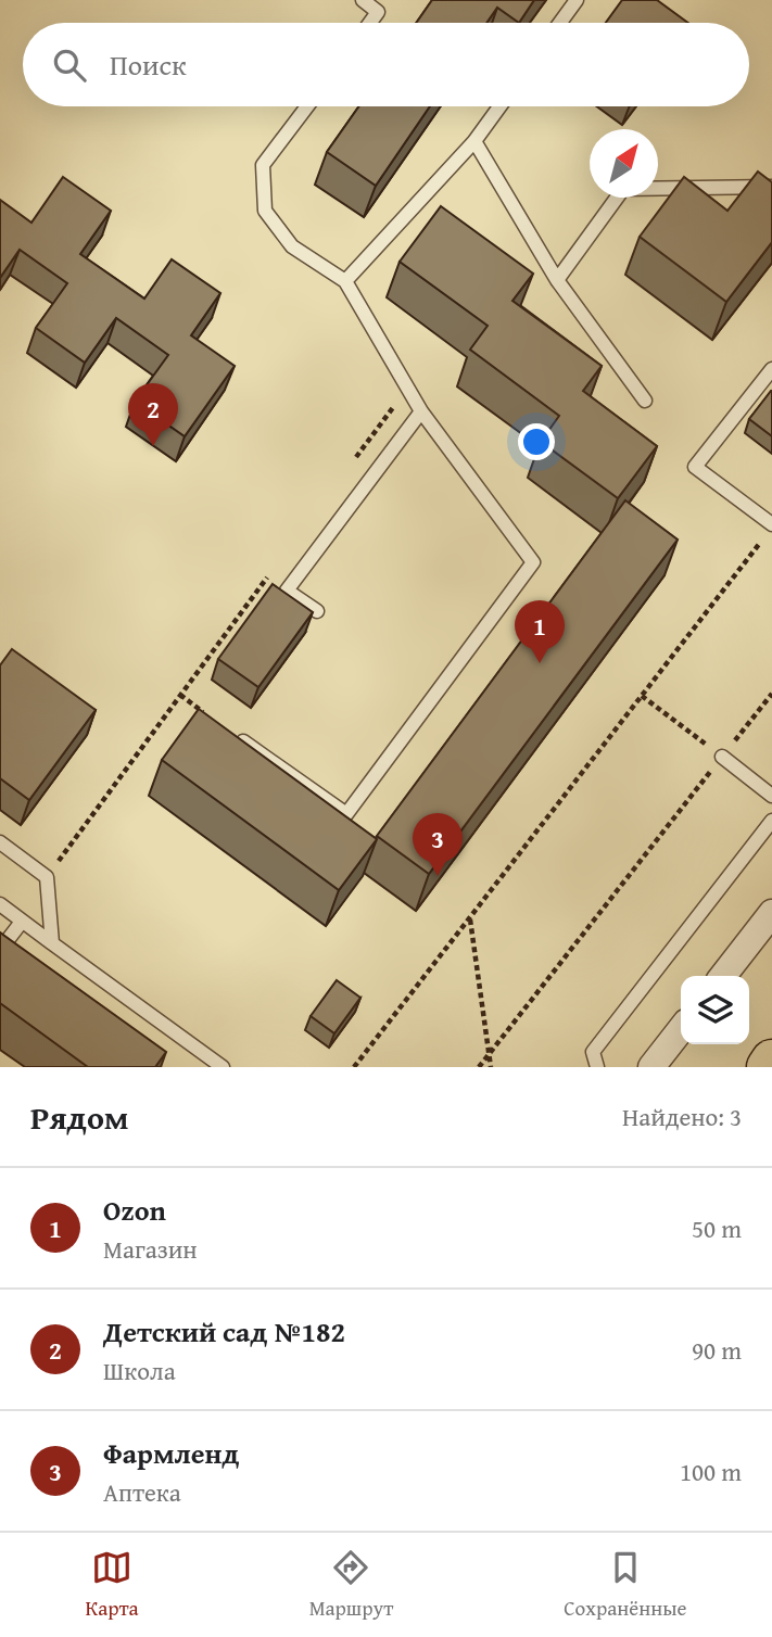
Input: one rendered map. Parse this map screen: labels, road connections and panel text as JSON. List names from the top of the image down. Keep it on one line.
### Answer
{"north":"top right","page":{"search":"Поиск","pins":["2","1","3"],"heading":["Рядом","Найдено: 3"],"list":[{"mark":"1","name":"Ozon","note":"Магазин","value":"50 m"},{"mark":"2","name":"Детский сад №182","note":"Школа","value":"90 m"},{"mark":"3","name":"Фармленд","note":"Аптека","value":"100 m"}],"nav":["Карта","Маршрут","Сохранённые"]}}
